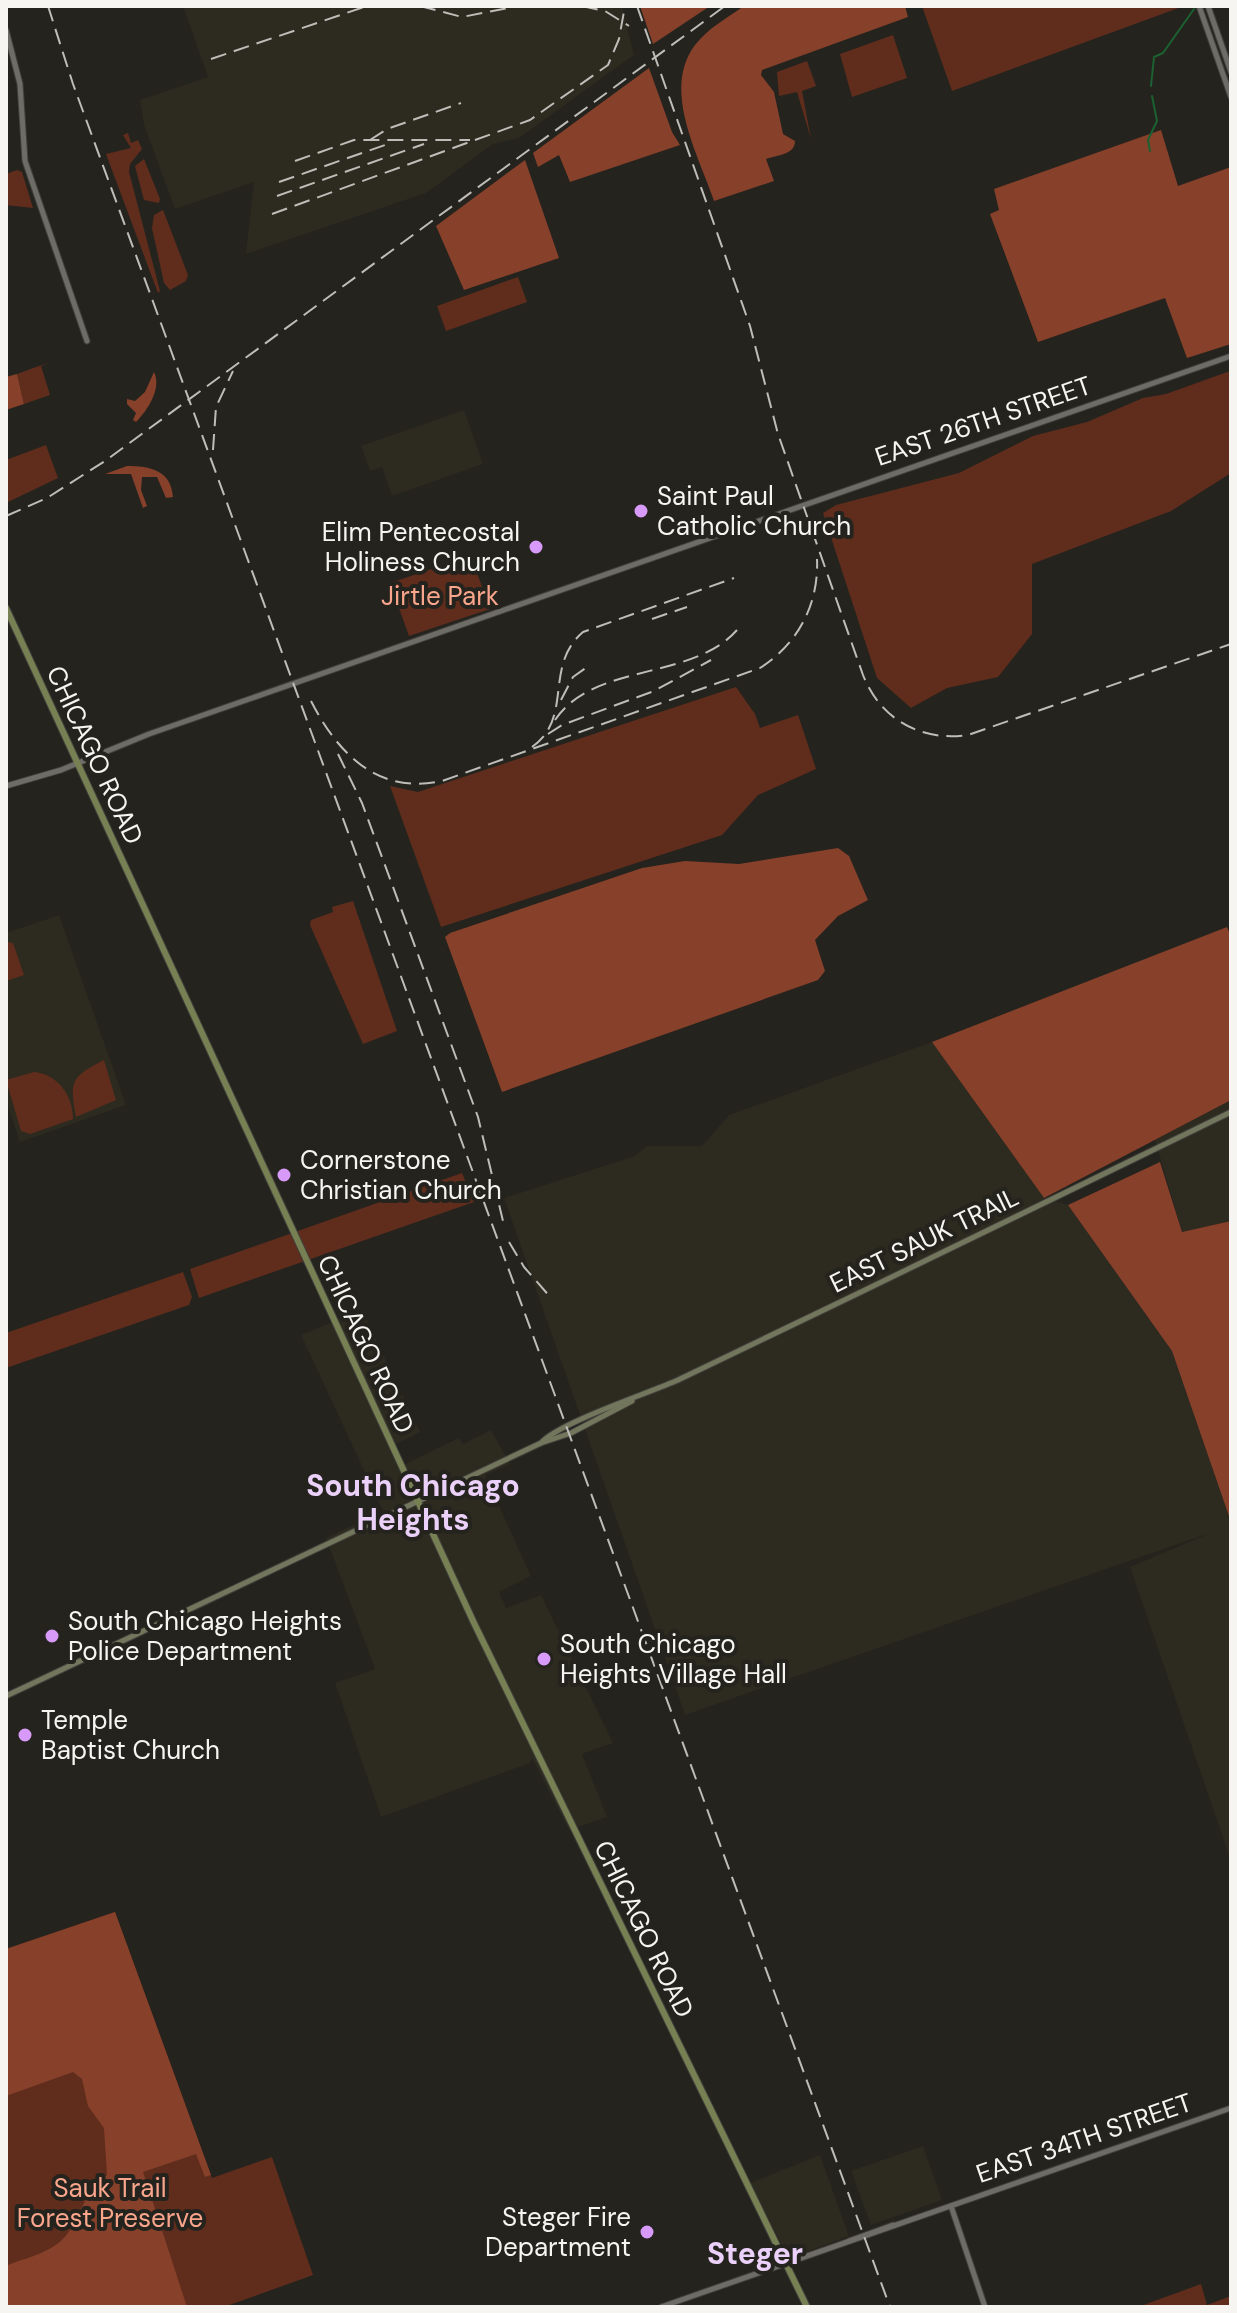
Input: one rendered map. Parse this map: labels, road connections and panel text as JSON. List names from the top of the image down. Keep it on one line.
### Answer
{"streets":{"main road":["CHICAGO ROAD","EAST SAUK TRAIL"],"street":["EAST 26TH STREET","EAST 34TH STREET"]},"crossings":[["EAST 26TH STREET","CHICAGO ROAD"],["CHICAGO ROAD","EAST SAUK TRAIL"],["CHICAGO ROAD","EAST 34TH STREET"]],"districts":["South Chicago Heights","Steger"],"parks":["Jirtle Park","Sauk Trail Forest Preserve"],"places":["Saint Paul Catholic Church","Elim Pentecostal Holiness Church","Cornerstone Christian Church","South Chicago Heights Police Department","South Chicago Heights Village Hall","Temple Baptist Church","Steger Fire Department"]}
